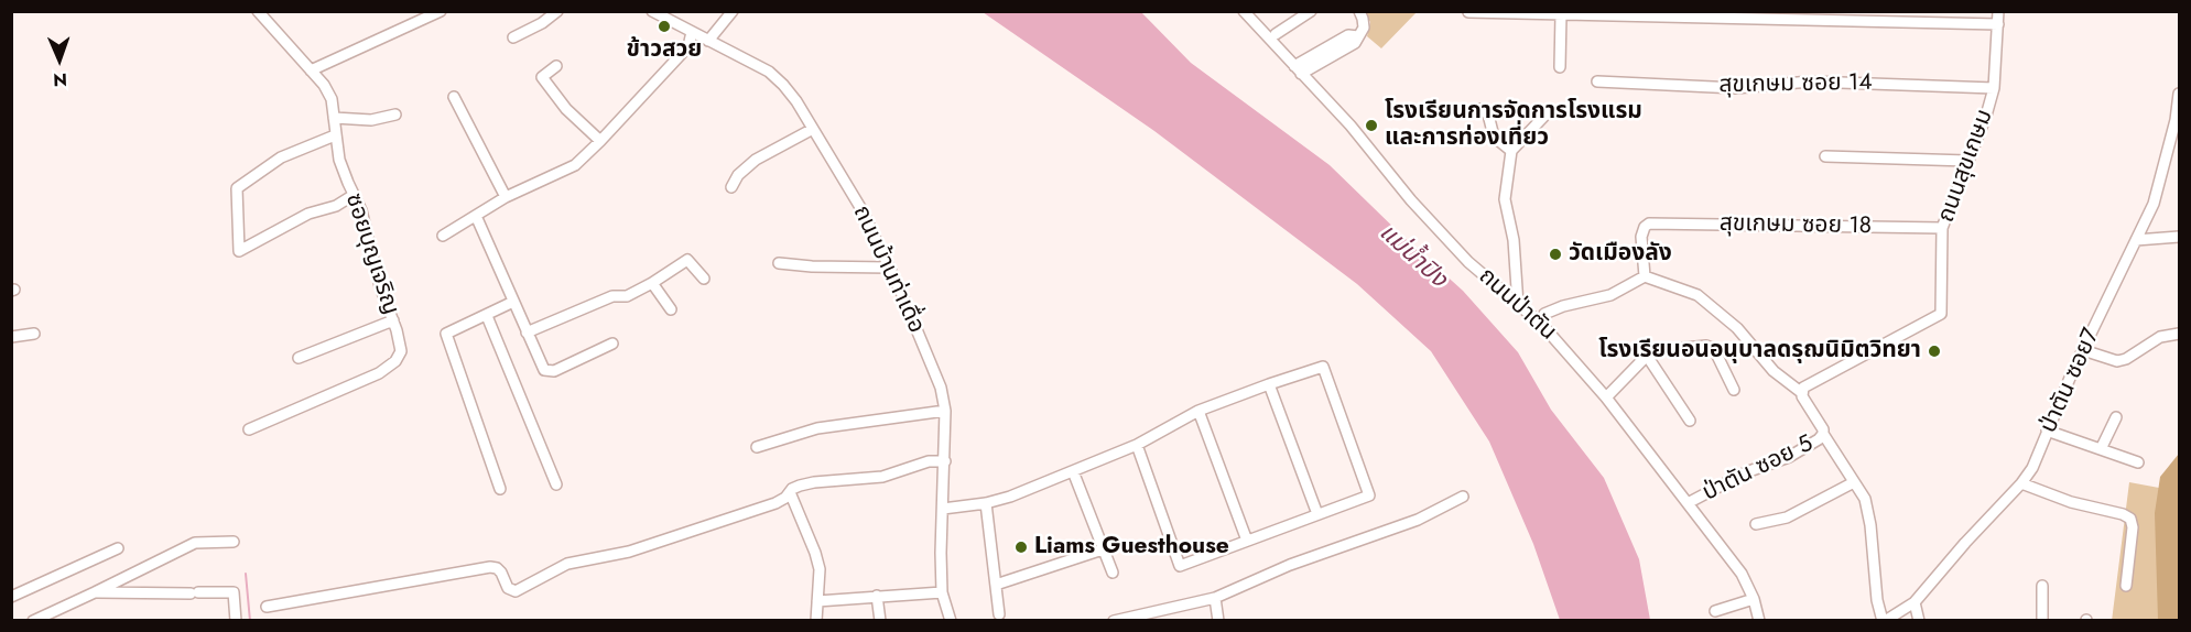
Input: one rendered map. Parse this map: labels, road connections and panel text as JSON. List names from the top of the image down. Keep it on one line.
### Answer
{"streets":{"street":["สุขเกษม ซอย 14","ถนนสุขเกษม","สุขเกษม ซอย 18","ซอยบุญเจริญ","ถนนบ้านท่าเดื่อ","ถนนป่าตัน","ป่าตัน ซอย7","ป่าตัน ซอย 5"]},"crossings":[["สุขเกษม ซอย 14","ถนนสุขเกษม"],["ถนนสุขเกษม","สุขเกษม ซอย 18"],["ถนนสุขเกษม","ป่าตัน ซอย 5"],["สุขเกษม ซอย 18","ป่าตัน ซอย 5"],["ถนนป่าตัน","ป่าตัน ซอย 5"]],"water":["แม่น้ำปิง"],"places":["ข้าวสวย","โรงเรียนการจัดการโรงแรม และการท่องเที่ยว","วัดเมืองลัง","โรงเรียนอนอนุบาลดรุฌนิมิตวิทยา","Liams Guesthouse"],"north":"bottom"}
